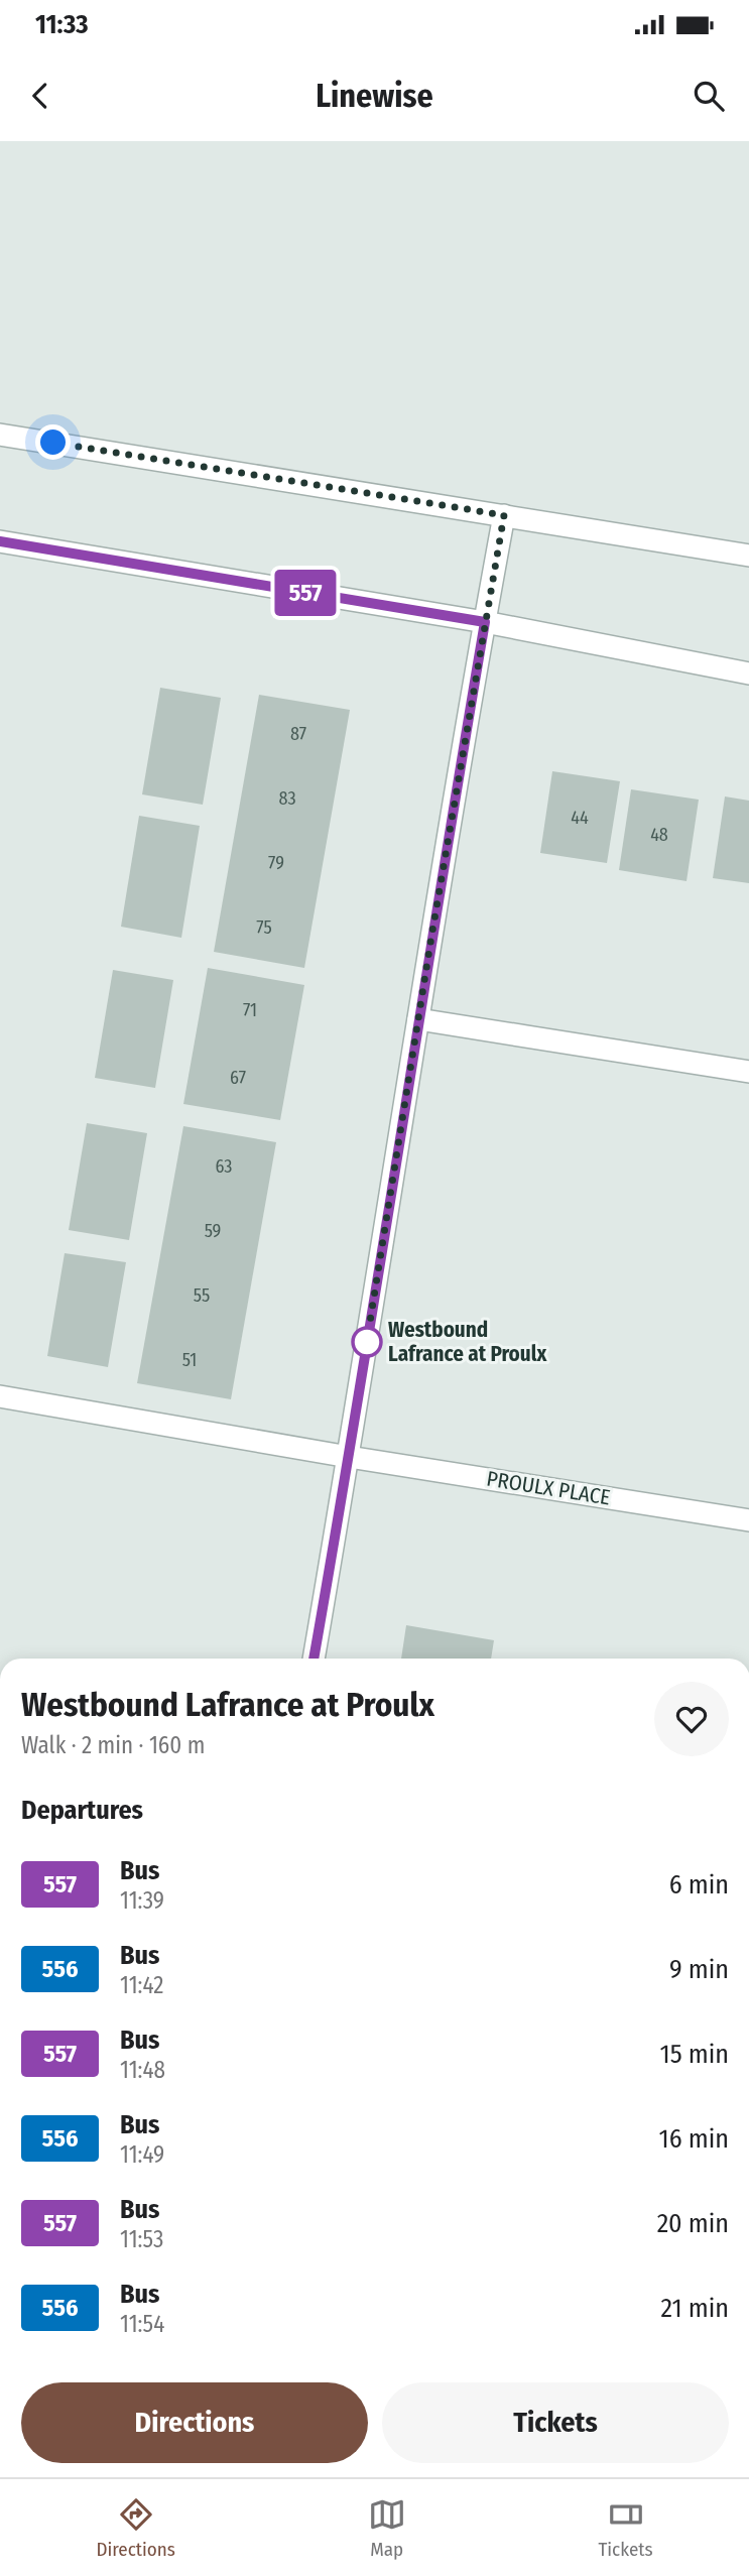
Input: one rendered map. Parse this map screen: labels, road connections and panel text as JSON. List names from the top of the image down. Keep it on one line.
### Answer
{"streets":{"street":["PROULX PLACE"]},"places":["Westbound Lafrance at Proulx"],"lines":["bus line 557"],"house_numbers":["87","83","44","48","79","75","71","67","63","59","55","51"],"page":{"status":"11:33","header":"Linewise","on_map":"557","heading":[["Westbound Lafrance at Proulx","Walk · 2 min · 160 m"],"Departures"],"list":[{"mark":"557","name":"Bus","note":"11:39","value":"6 min"},{"mark":"556","name":"Bus","note":"11:42","value":"9 min"},{"mark":"557","name":"Bus","note":"11:48","value":"15 min"},{"mark":"556","name":"Bus","note":"11:49","value":"16 min"},{"mark":"557","name":"Bus","note":"11:53","value":"20 min"},{"mark":"556","name":"Bus","note":"11:54","value":"21 min"}],"buttons":["Directions","Tickets"],"tabs":["Directions","Map","Tickets"]}}
